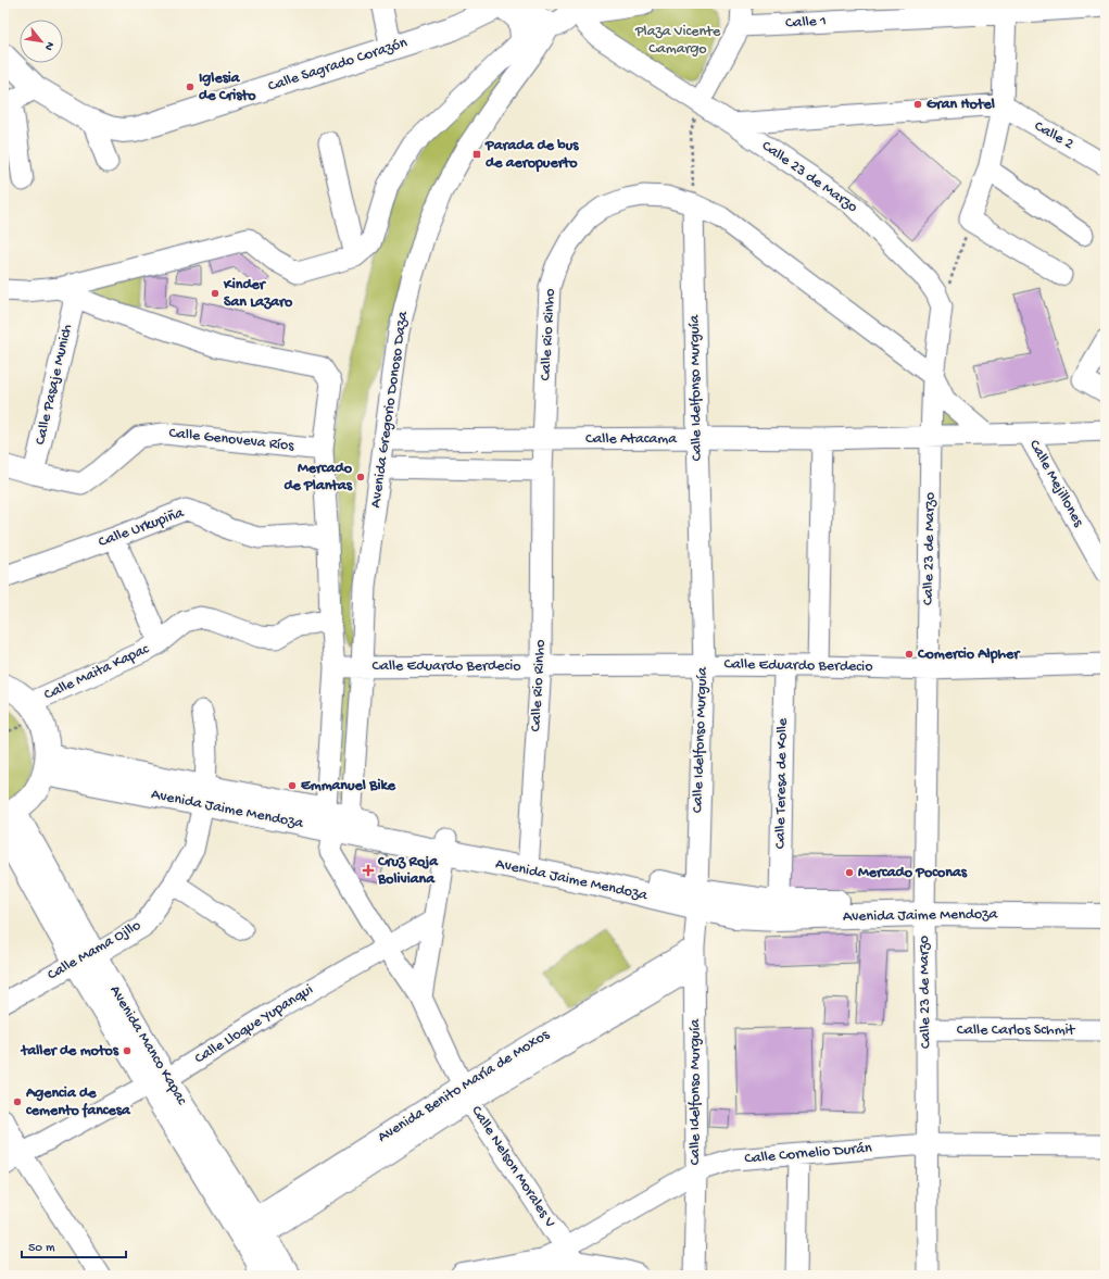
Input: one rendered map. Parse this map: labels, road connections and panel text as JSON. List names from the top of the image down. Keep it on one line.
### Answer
{"streets":{"main road":["Calle Sagrado Corazón","Avenida Jaime Mendoza","Avenida Manco Kapac"],"street":["Calle 1","Calle 2","Calle 23 de Marzo","Calle Rio Rinho","Calle Pasaje Munich","Calle Idelfonso Murguía","Avenida Gregorio Donoso Daza","Calle Atacama","Calle Genoveva Ríos","Calle Mejillones","Calle Urkupiña","Calle Eduardo Berdecio","Calle Maita Kapac","Calle Teresa de Kolle","Calle Mama Ojllo","Calle Lloque Yupanqui","Calle Carlos Schmit","Avenida Benito María de Moxos","Calle Cornelio Durán","Calle Nelson Morales V"]},"crossings":[["Calle 23 de Marzo","Calle Rio Rinho"],["Calle 23 de Marzo","Avenida Gregorio Donoso Daza"],["Calle 23 de Marzo","Calle Atacama"],["Calle 23 de Marzo","Calle Mejillones"],["Calle 23 de Marzo","Calle Eduardo Berdecio"],["Calle 23 de Marzo","Avenida Jaime Mendoza"],["Calle 23 de Marzo","Calle Carlos Schmit"],["Calle 23 de Marzo","Calle Cornelio Durán"],["Calle Rio Rinho","Calle Idelfonso Murguía"],["Calle Rio Rinho","Calle Atacama"],["Calle Rio Rinho","Calle Mejillones"],["Calle Rio Rinho","Calle Eduardo Berdecio"],["Calle Rio Rinho","Avenida Jaime Mendoza"],["Calle Pasaje Munich","Calle Genoveva Ríos"],["Calle Idelfonso Murguía","Calle Atacama"],["Calle Idelfonso Murguía","Calle Eduardo Berdecio"],["Calle Idelfonso Murguía","Avenida Jaime Mendoza"],["Calle Idelfonso Murguía","Avenida Benito María de Moxos"],["Calle Idelfonso Murguía","Calle Cornelio Durán"],["Avenida Gregorio Donoso Daza","Calle Atacama"],["Avenida Gregorio Donoso Daza","Calle Eduardo Berdecio"],["Avenida Gregorio Donoso Daza","Avenida Jaime Mendoza"],["Avenida Gregorio Donoso Daza","Calle Nelson Morales V"],["Calle Atacama","Calle Mejillones"],["Calle Eduardo Berdecio","Calle Teresa de Kolle"],["Calle Teresa de Kolle","Avenida Jaime Mendoza"],["Avenida Jaime Mendoza","Calle Mama Ojllo"],["Avenida Jaime Mendoza","Calle Nelson Morales V"],["Calle Mama Ojllo","Avenida Manco Kapac"],["Calle Lloque Yupanqui","Avenida Manco Kapac"],["Calle Lloque Yupanqui","Calle Nelson Morales V"],["Avenida Manco Kapac","Avenida Benito María de Moxos"],["Avenida Benito María de Moxos","Calle Nelson Morales V"],["Calle Cornelio Durán","Calle Nelson Morales V"]],"parks":["Plaza Vicente Camargo"],"places":{"other":["Iglesia de Cristo","Gran Hotel","Kinder San Lazaro","Mercado de Plantas","Comercio Alpher","Emmanuel Bike","Mercado Poconas","taller de motos","Agencia de cemento fancesa"],"transit":["Parada de bus de aeropuerto"],"health":["Cruz Roja Boliviana"]},"scale_bar":"50 m","north":"bottom right"}
